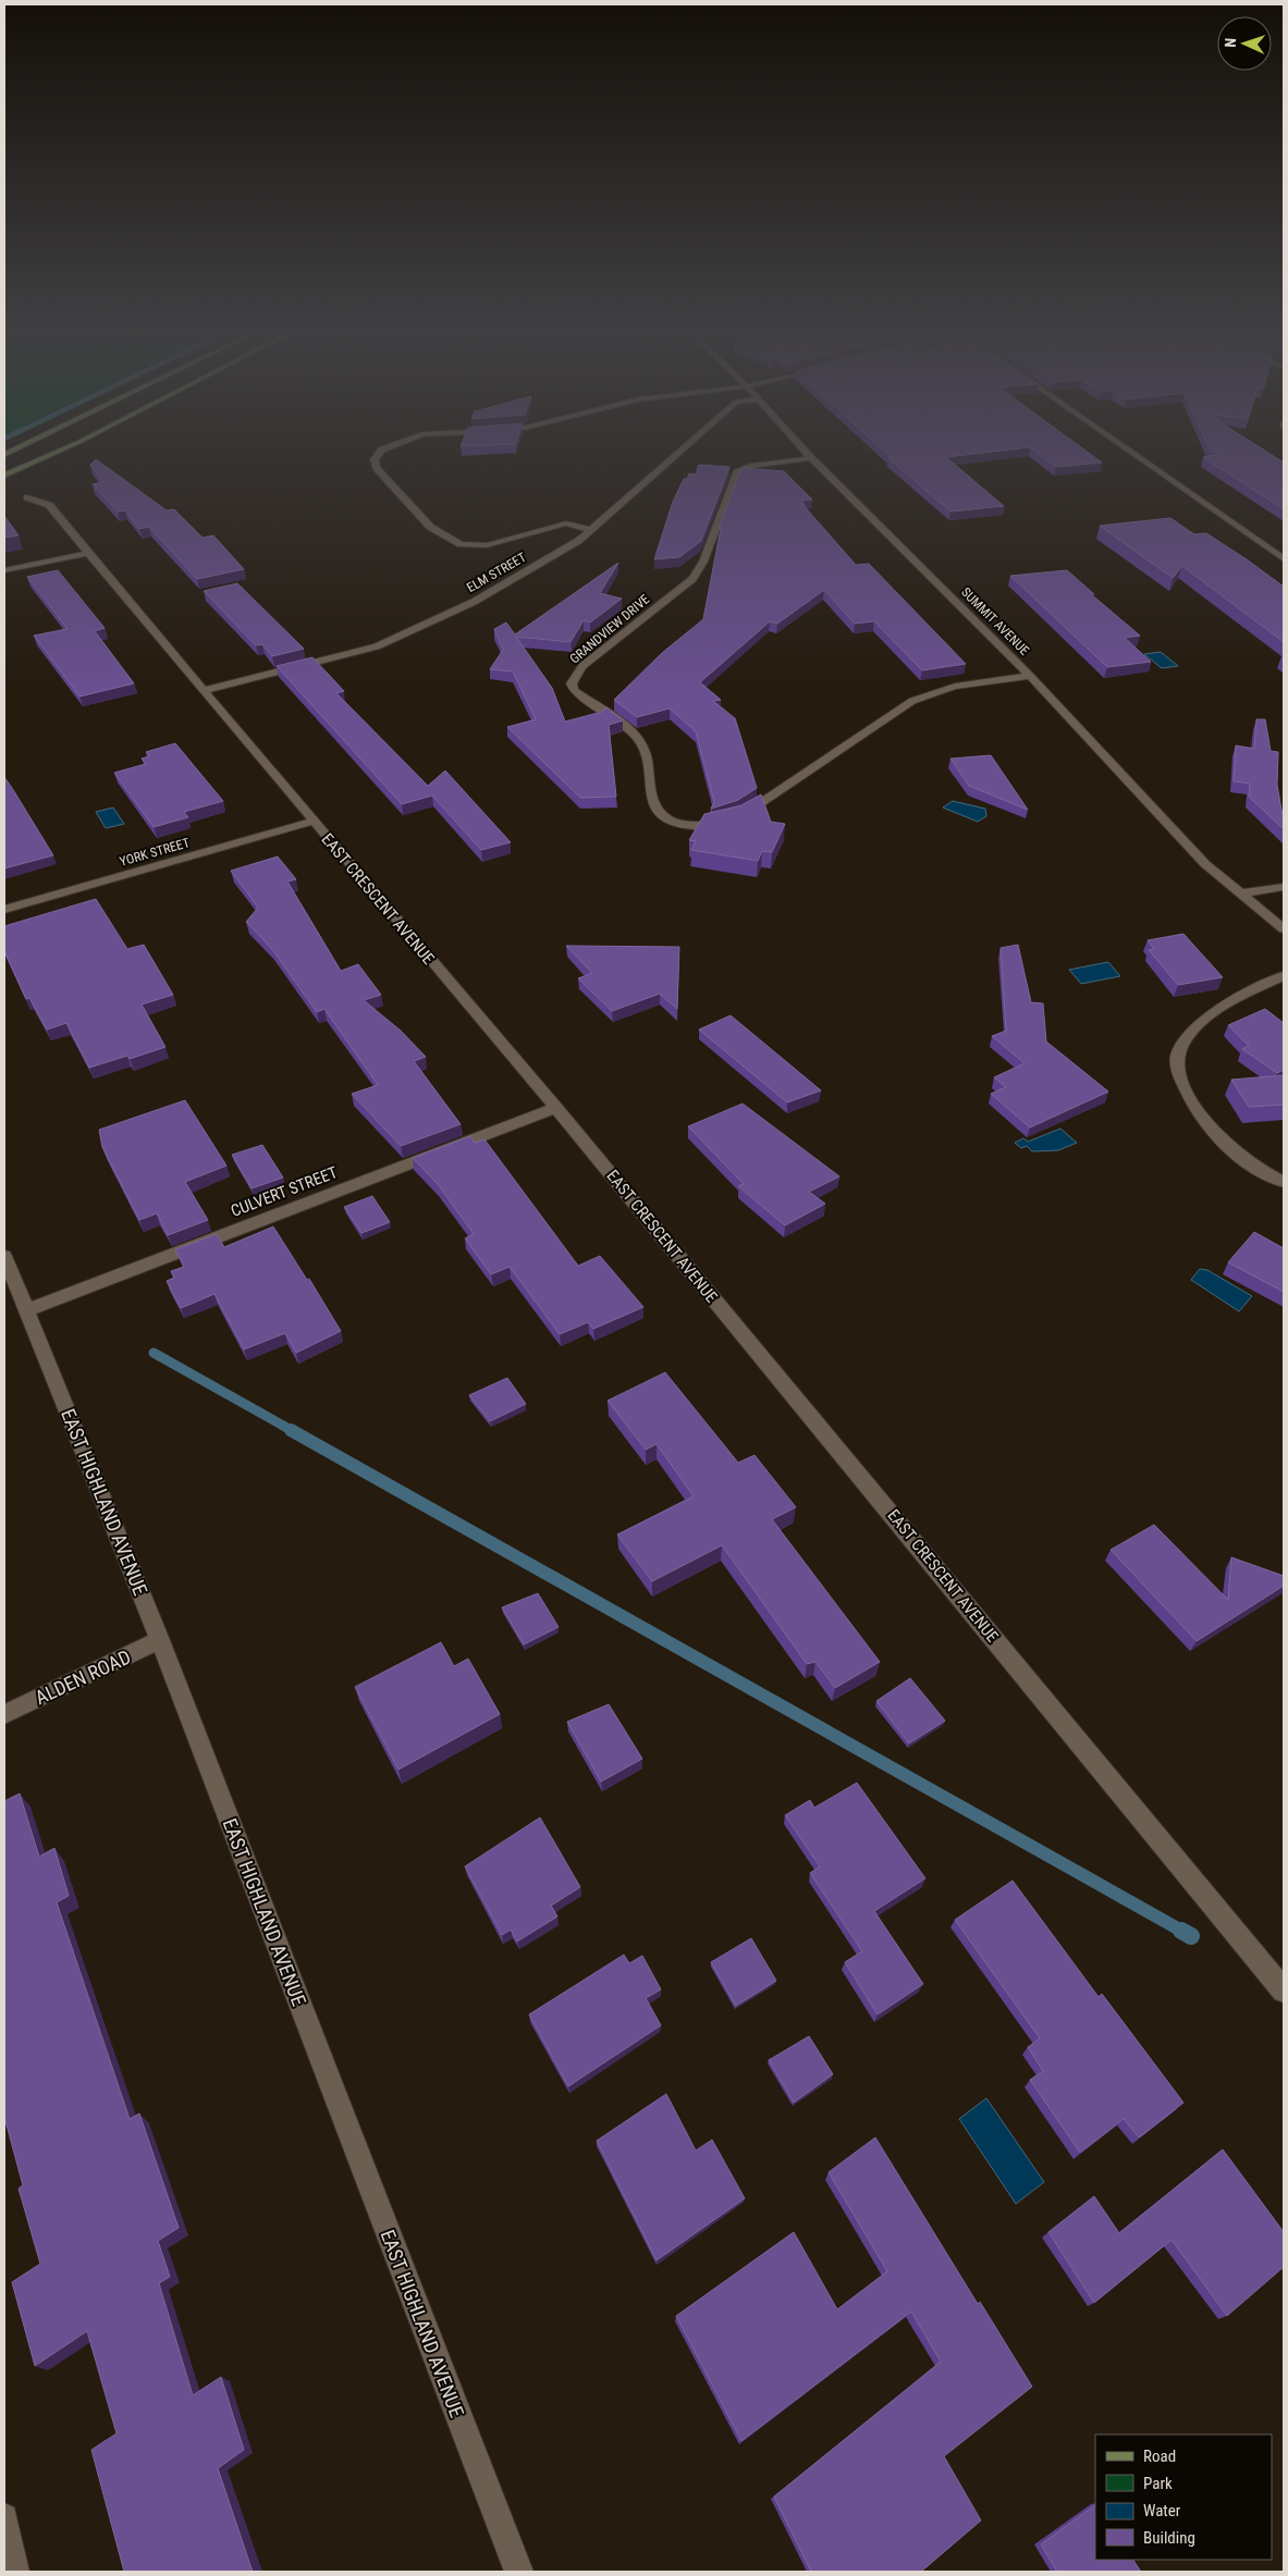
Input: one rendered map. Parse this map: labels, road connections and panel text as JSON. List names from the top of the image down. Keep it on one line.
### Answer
{"streets":{"street":["ELM STREET","SUMMIT AVENUE","GRANDVIEW DRIVE","YORK STREET","EAST CRESCENT AVENUE","CULVERT STREET","EAST HIGHLAND AVENUE","ALDEN ROAD"]},"crossings":[["ELM STREET","EAST CRESCENT AVENUE"],["SUMMIT AVENUE","GRANDVIEW DRIVE"],["YORK STREET","EAST CRESCENT AVENUE"],["EAST CRESCENT AVENUE","CULVERT STREET"],["CULVERT STREET","EAST HIGHLAND AVENUE"],["EAST HIGHLAND AVENUE","ALDEN ROAD"]],"legend":["Road","Park","Water","Building"],"north":"left"}
